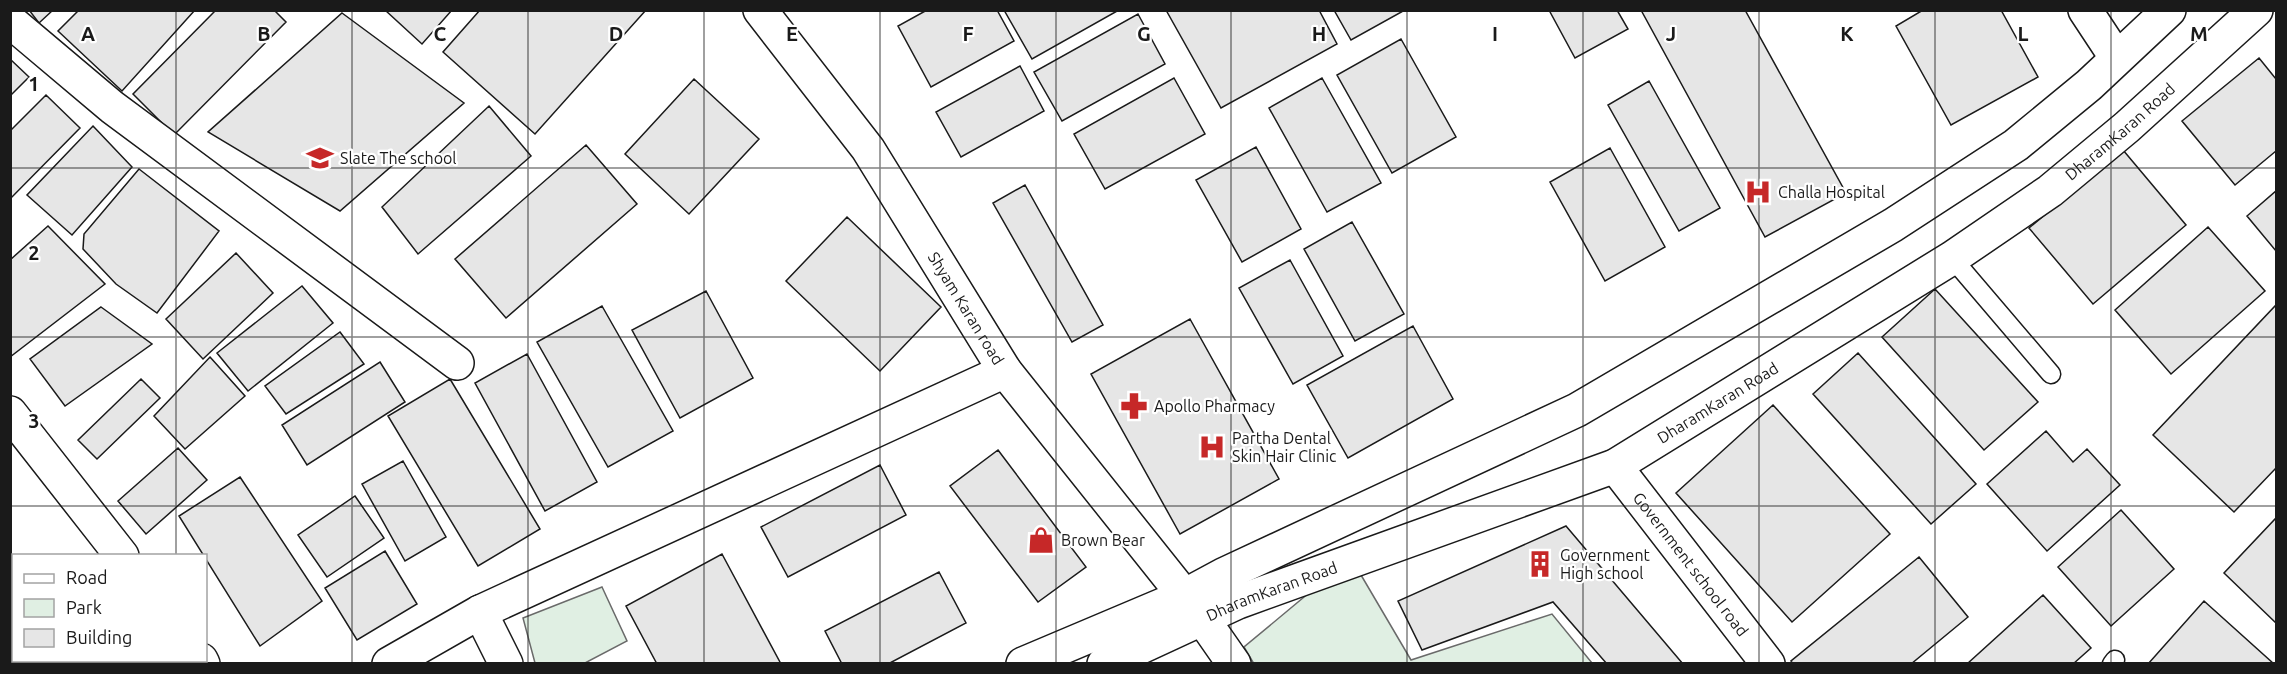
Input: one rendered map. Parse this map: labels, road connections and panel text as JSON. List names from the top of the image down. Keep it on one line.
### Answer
{"streets":{"street":["DharamKaran Road","Shyam Karan road","Government school road"]},"crossings":[["DharamKaran Road","Shyam Karan road"],["DharamKaran Road","Government school road"]],"places":{"school or university":["Slate The school"],"hospital":["Challa Hospital","Partha Dental Skin Hair Clinic"],"pharmacy":["Apollo Pharmacy"],"shop":["Brown Bear"],"building":["Government High school"]},"legend":["Road","Park","Building"],"grid":{"columns":["A","B","C","D","E","F","G","H","I","J","K","L","M"],"rows":["1","2","3"]}}
